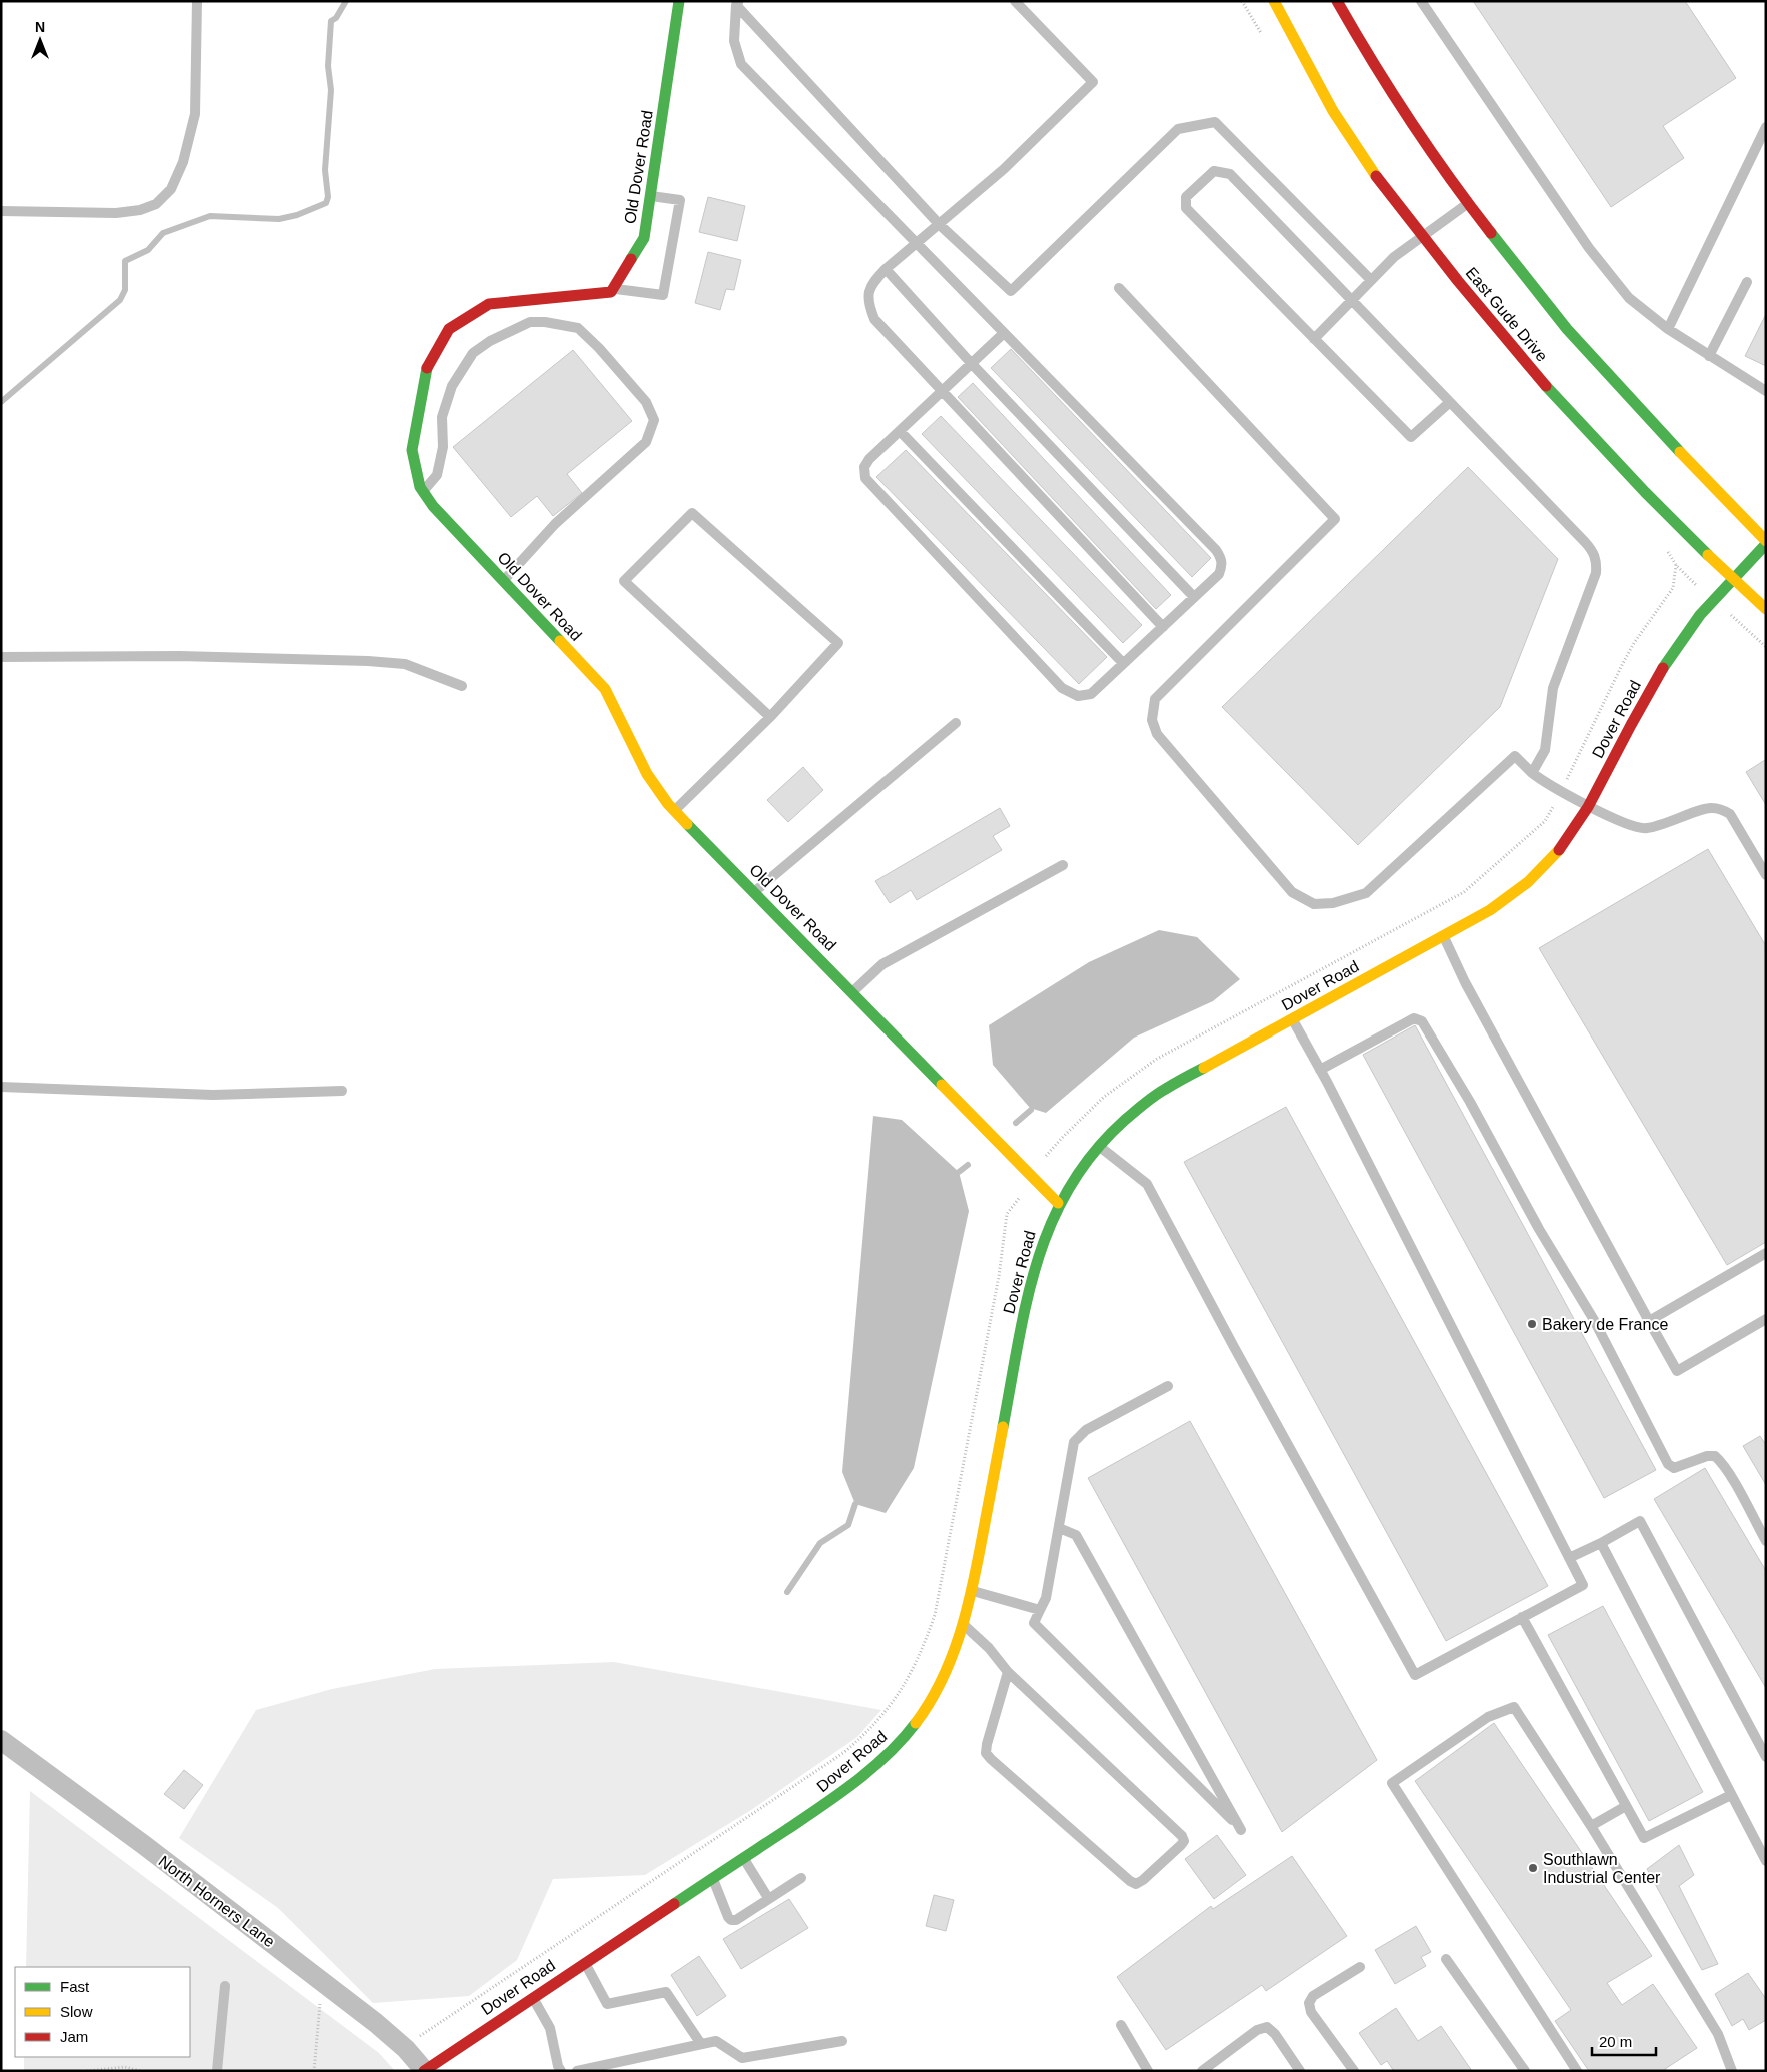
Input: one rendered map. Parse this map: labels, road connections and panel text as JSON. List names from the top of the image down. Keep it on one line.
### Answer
{"streets":{"street":["Old Dover Road","East Gude Drive","Dover Road","North Horners Lane"]},"crossings":[["Old Dover Road","Dover Road"],["East Gude Drive","Dover Road"],["Dover Road","North Horners Lane"]],"places":["Bakery de France","Southlawn Industrial Center"],"legend":["Fast","Slow","Jam"],"scale_bar":"20 m","north":"top"}
